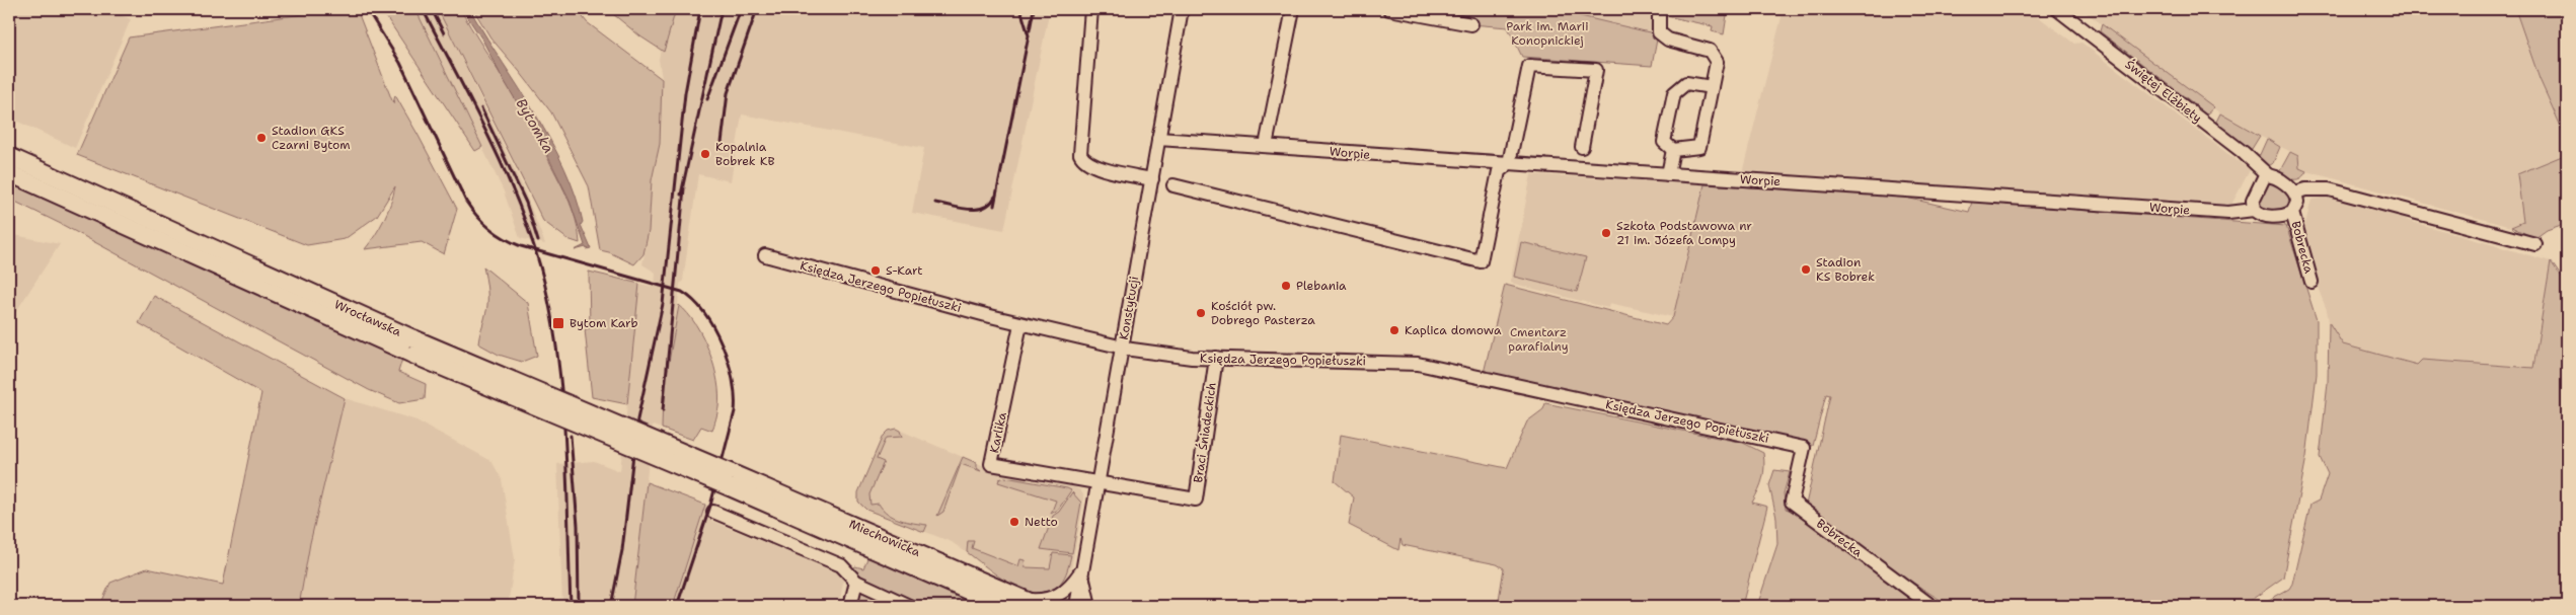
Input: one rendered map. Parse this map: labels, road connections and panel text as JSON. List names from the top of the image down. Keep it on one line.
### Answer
{"streets":{"main road":["Wrocławska","Miechowicka"],"street":["Świętej Elżbiety","Worpie","Bobrecka","Księdza Jerzego Popiełuszki","Konstytucji","Karlika","Braci Śniadeckich"]},"crossings":[["Świętej Elżbiety","Worpie"],["Świętej Elżbiety","Bobrecka"],["Worpie","Bobrecka"],["Worpie","Konstytucji"],["Bobrecka","Księdza Jerzego Popiełuszki"],["Księdza Jerzego Popiełuszki","Konstytucji"],["Księdza Jerzego Popiełuszki","Karlika"],["Księdza Jerzego Popiełuszki","Braci Śniadeckich"],["Konstytucji","Karlika"],["Konstytucji","Braci Śniadeckich"],["Wrocławska","Miechowicka"],["Karlika","Braci Śniadeckich"]],"water":["Bytomka"],"parks":["Park im. Marii Konopnickiej","Cmentarz parafialny"],"places":{"other":["Stadion GKS Czarni Bytom","Kopalnia Bobrek KB","Szkoła Podstawowa nr 21 im. Józefa Lompy","Stadion KS Bobrek","S-Kart","Plebania","Kościół pw. Dobrego Pasterza","Kaplica domowa","Netto"],"transit":["Bytom Karb"]}}
